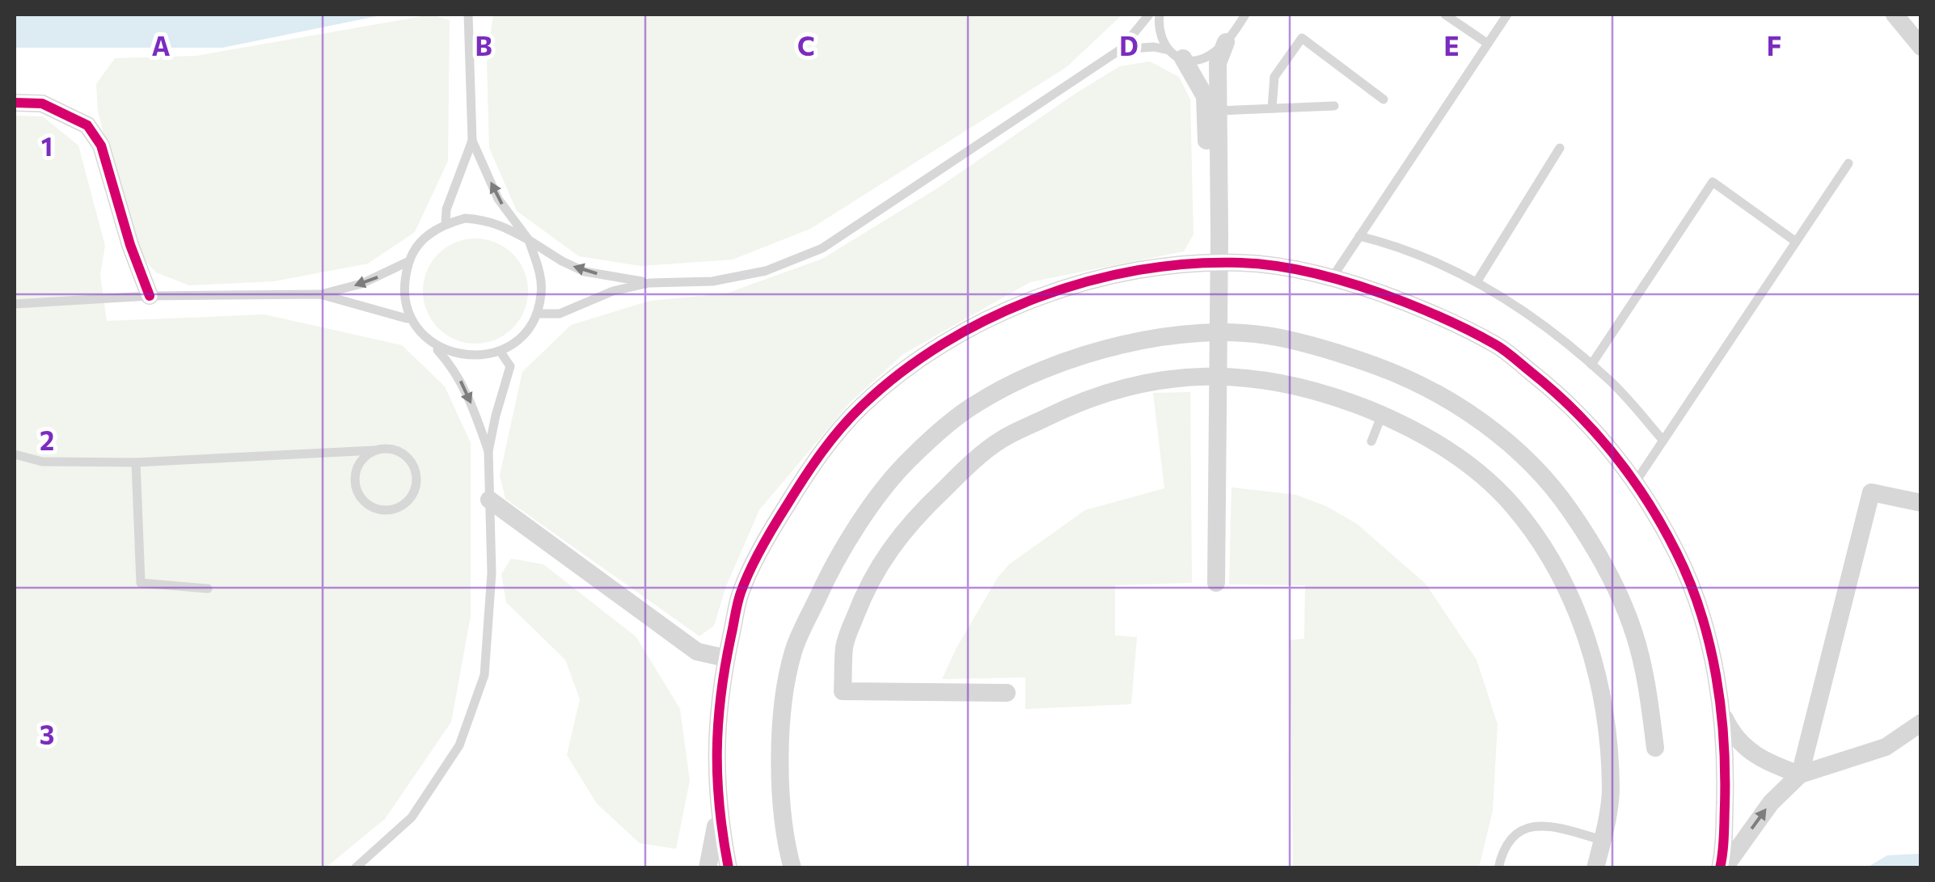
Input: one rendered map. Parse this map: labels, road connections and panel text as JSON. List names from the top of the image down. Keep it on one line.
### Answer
{"grid":{"columns":["A","B","C","D","E","F"],"rows":["1","2","3"]}}
